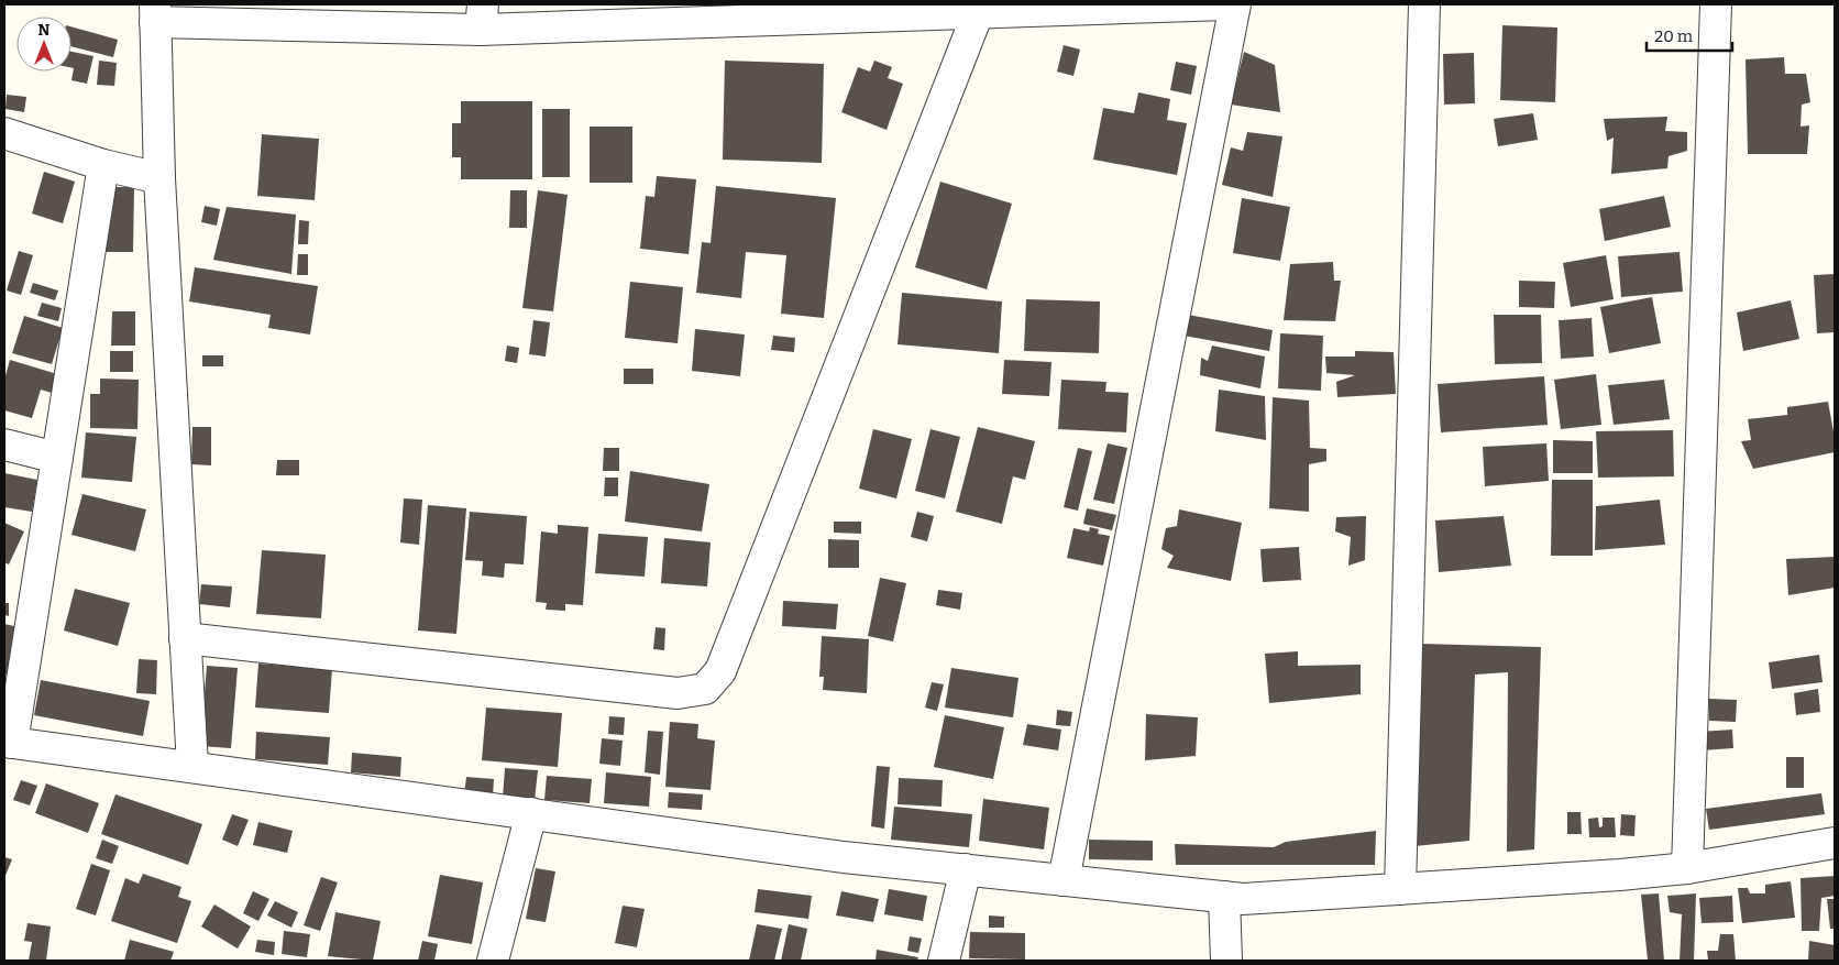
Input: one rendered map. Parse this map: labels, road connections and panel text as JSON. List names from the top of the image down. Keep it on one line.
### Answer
{"scale_bar":"20 m","north":"top"}
